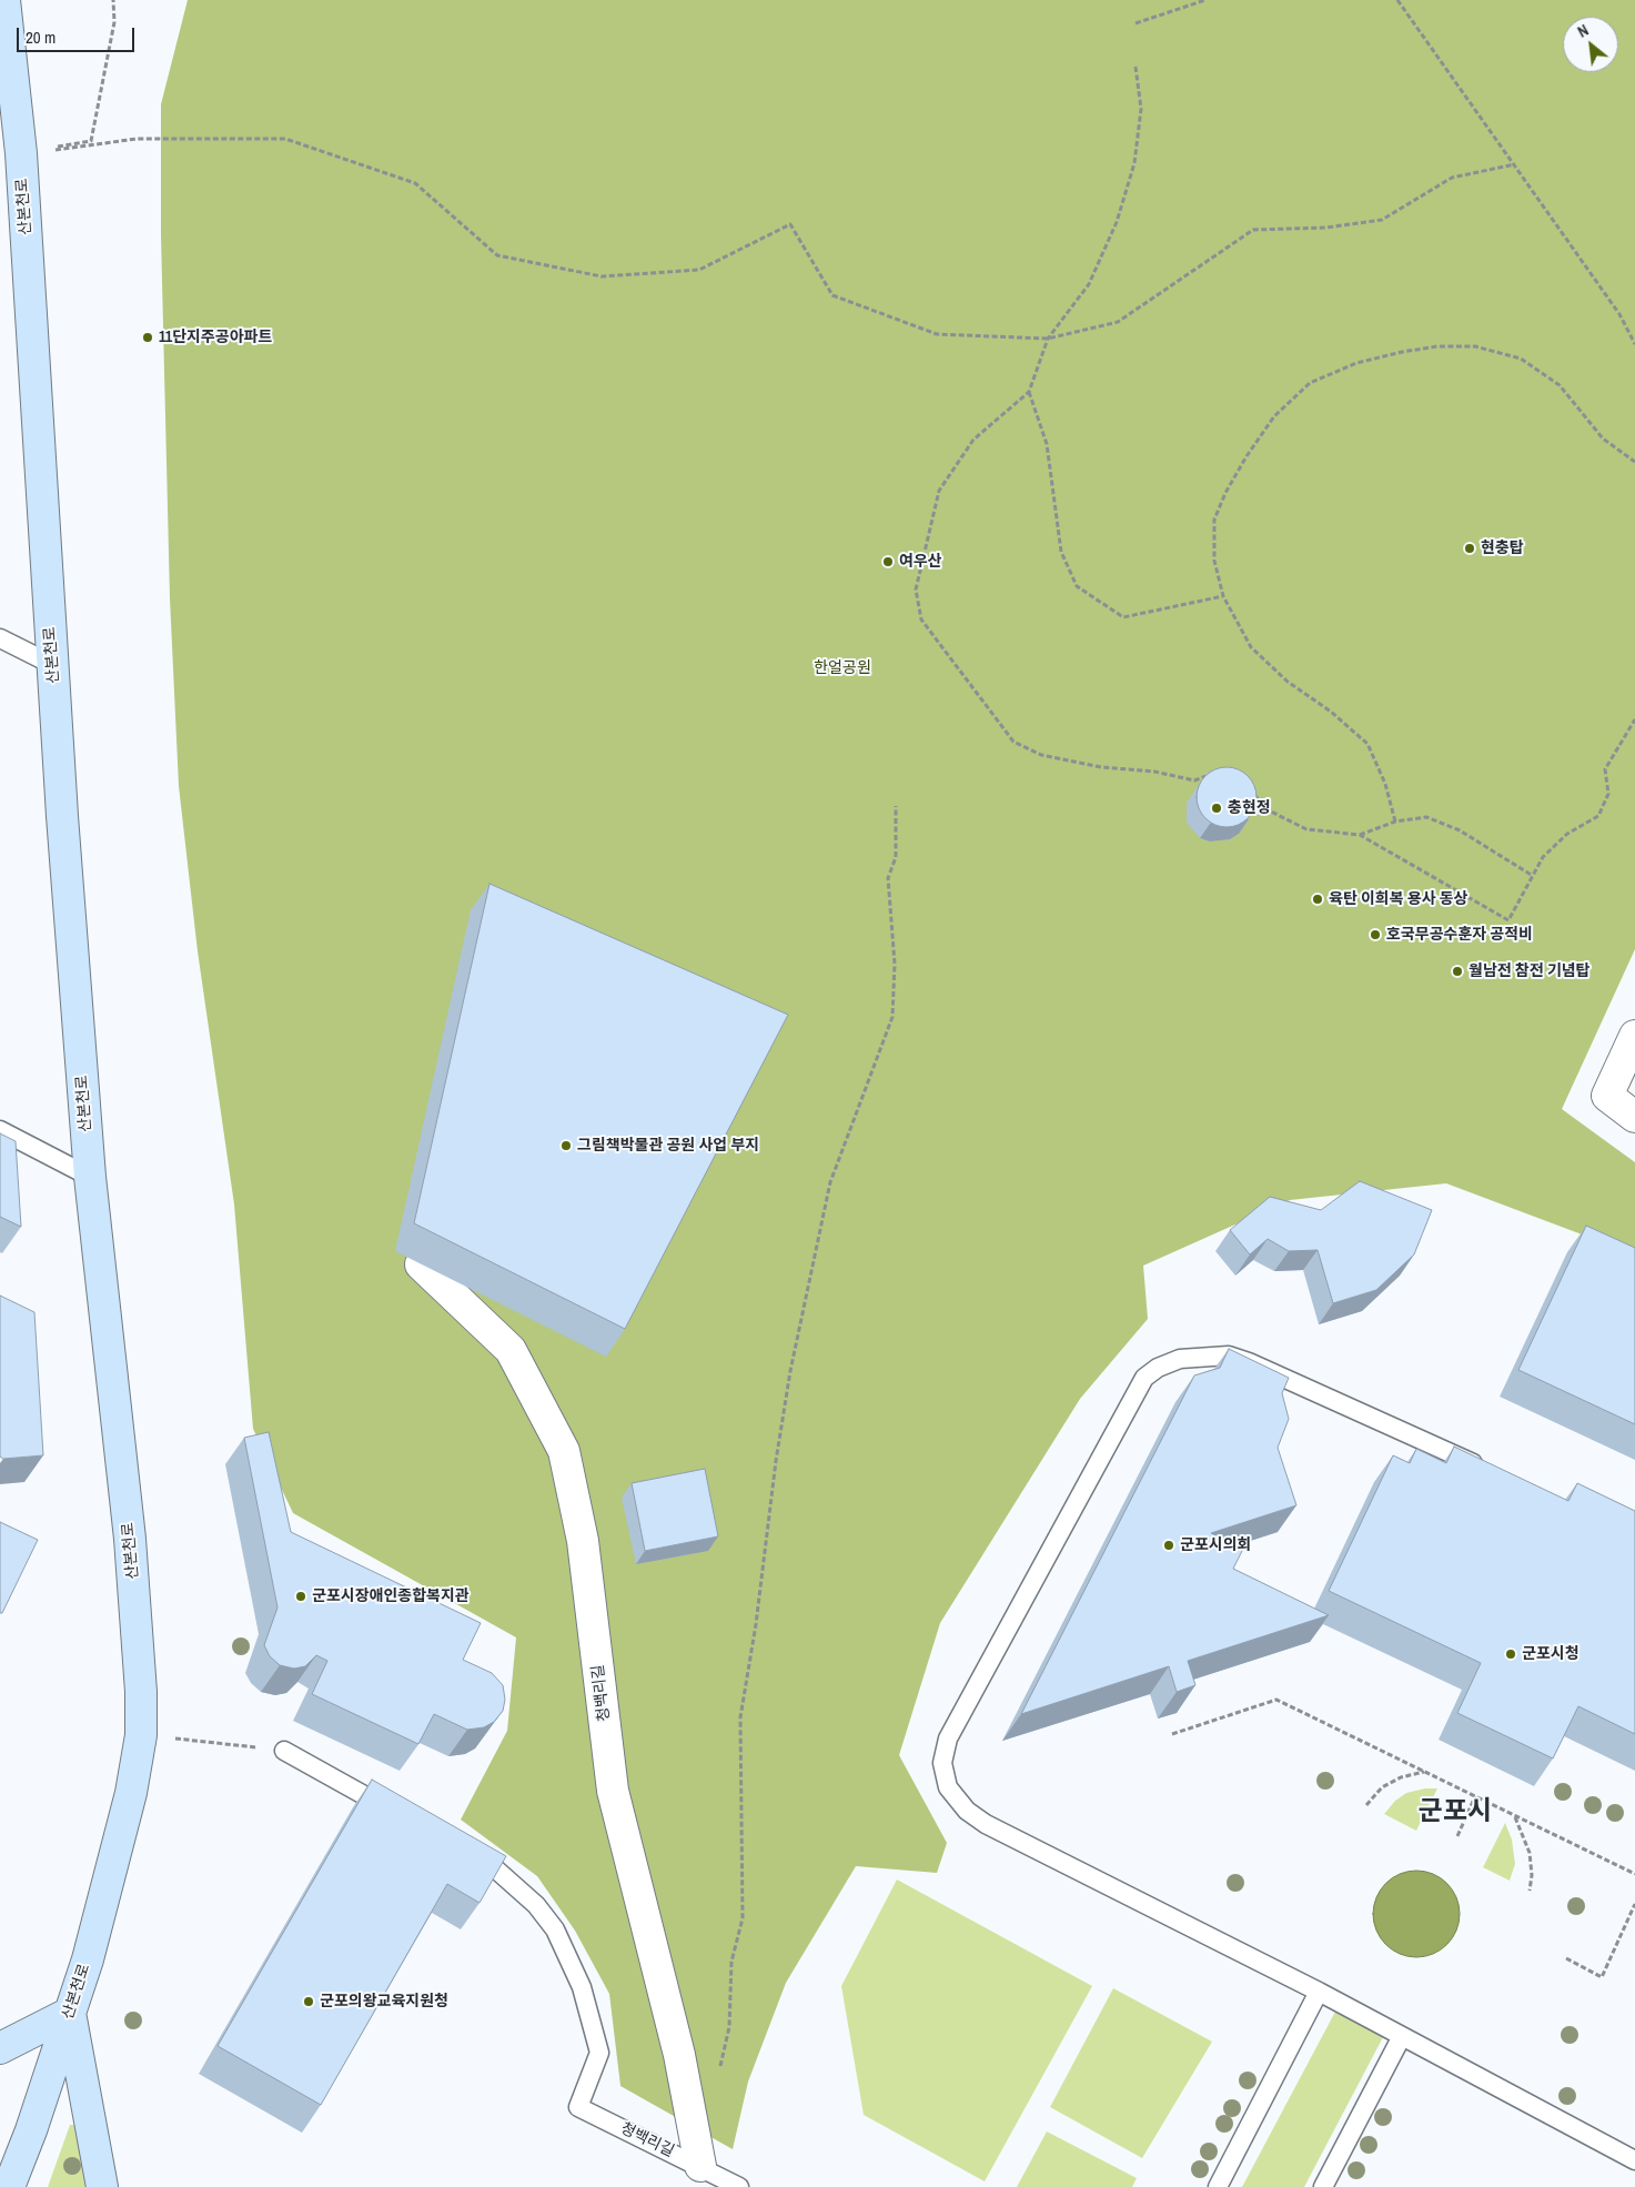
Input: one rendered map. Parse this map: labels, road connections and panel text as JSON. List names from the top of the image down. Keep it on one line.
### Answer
{"streets":{"street":["산본천로","청백리길"]},"districts":["군포시"],"parks":["한얼공원"],"places":["11단지주공아파트","현충탑","여우산","충현정","육탄 이희복 용사 동상","호국무공수훈자 공적비","월남전 참전 기념탑","그림책박물관 공원 사업 부지","군포시의회","군포시장애인종합복지관","군포시청","군포의왕교육지원청"],"scale_bar":"20 m","north":"top left"}
